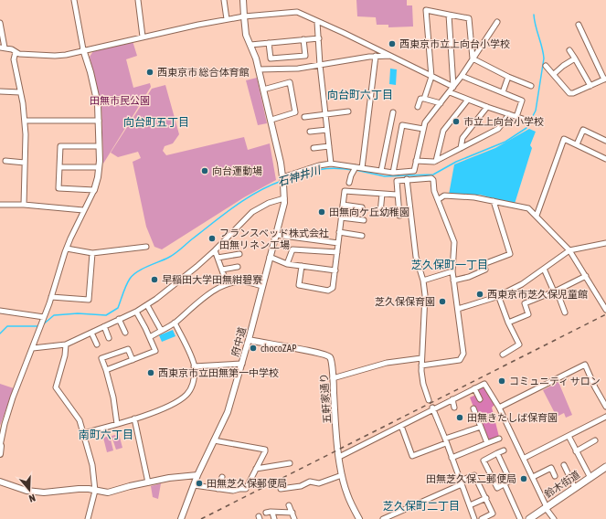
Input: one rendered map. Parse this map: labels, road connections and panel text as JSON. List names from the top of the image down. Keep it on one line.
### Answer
{"streets":{"main road":["鈴木街道"],"street":["府中道","五軒家通り"]},"crossings":[["府中道","五軒家通り"]],"districts":["向台町六丁目","向台町五丁目","芝久保町一丁目","南町六丁目","芝久保町二丁目"],"water":["石神井川"],"parks":["田無市民公園"],"places":["西東京市立上向台小学校","西東京市 総合体育館","市立上向台小学校","向台運動場","田無向ケ丘幼稚園","フランスベッド株式会社 田無リネン工場","早稲田大学田無紺碧寮","西東京市芝久保児童館","芝久保保育園","chocoZAP","西東京市立田無第一中学校","コミュニティ サロン","田無きたしば保育園","田無芝久保二郵便局","田無芝久保郵便局"],"north":"bottom"}
